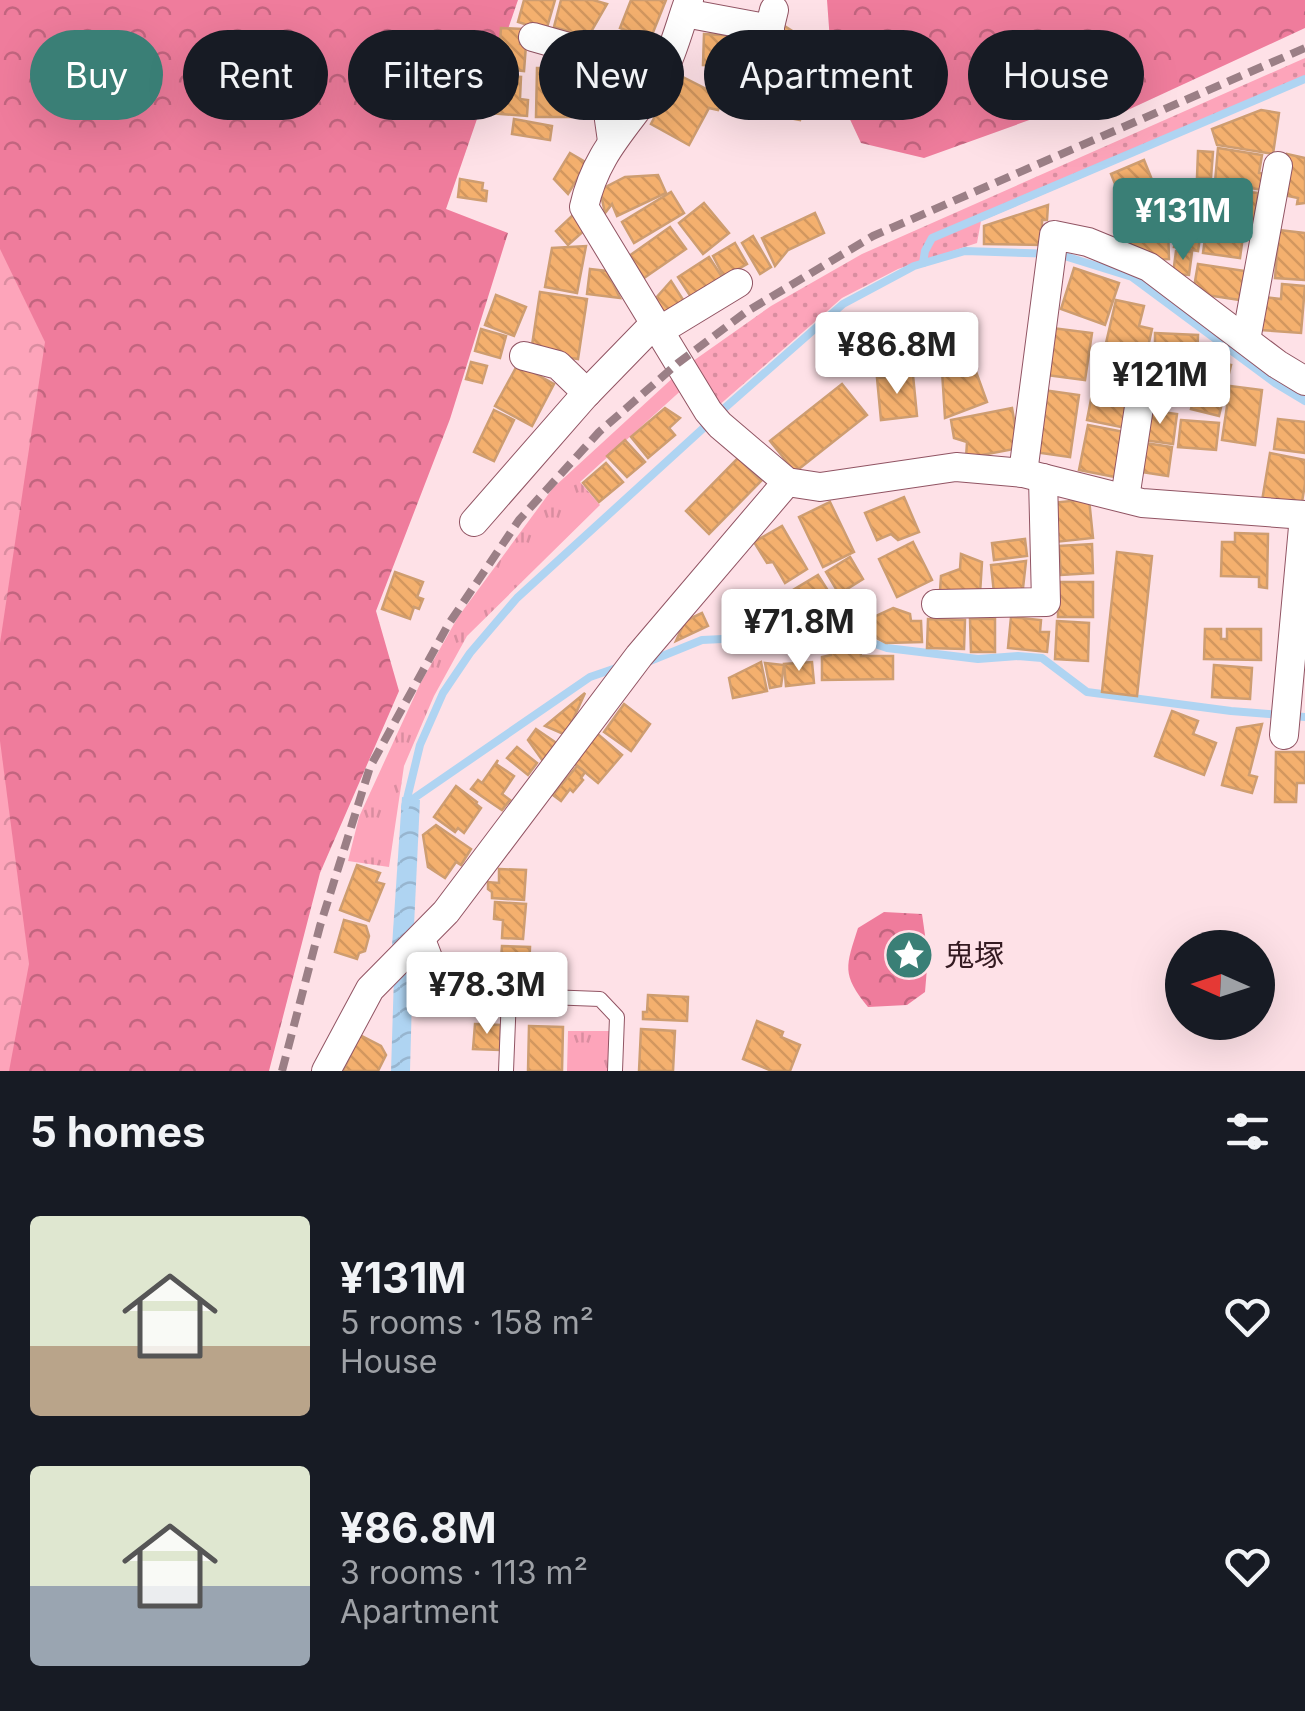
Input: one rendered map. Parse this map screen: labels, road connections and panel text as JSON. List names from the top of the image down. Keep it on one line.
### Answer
{"places":{"place":["鬼塚"]},"north":"left","page":{"chip":["Buy","Rent","Filters","New","Apartment","House"],"price":["¥131M","¥86.8M","¥121M","¥71.8M","¥78.3M"],"heading":"5 homes","list":[{"name":"¥131M","note":"5 rooms · 158 m² · House"},{"name":"¥86.8M","note":"3 rooms · 113 m² · Apartment"}]}}
